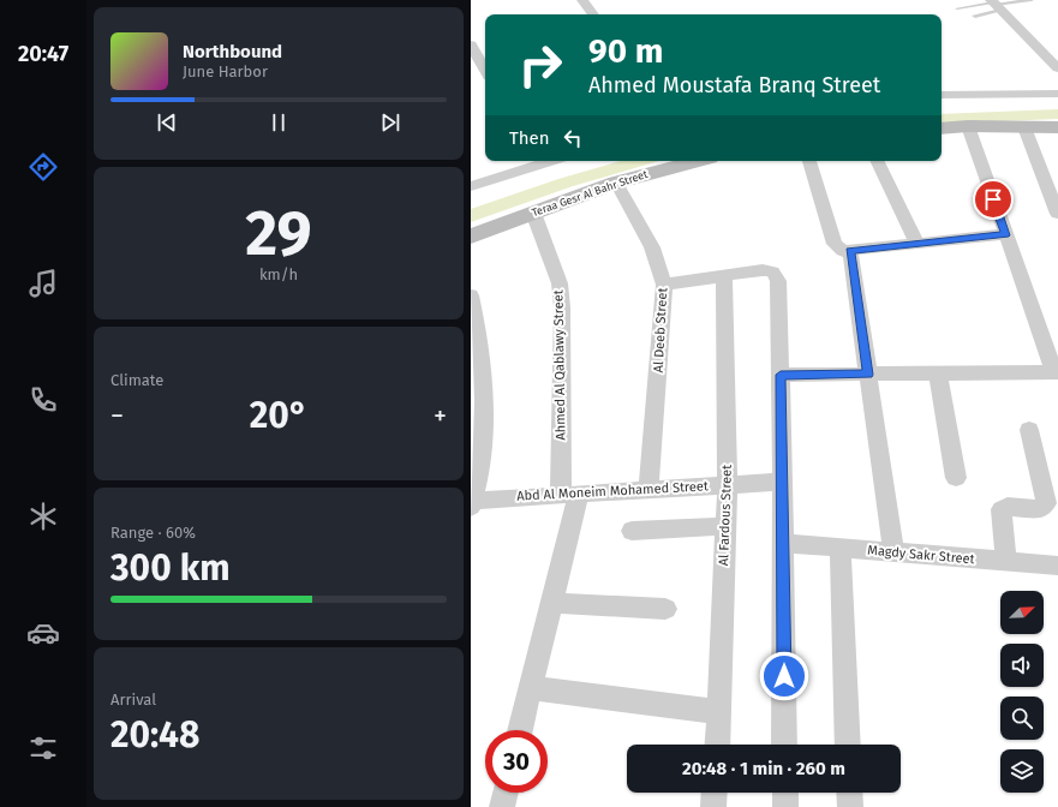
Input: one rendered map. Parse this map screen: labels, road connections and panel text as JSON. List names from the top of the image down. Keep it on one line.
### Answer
{"streets":{"street":["Teraa Gesr Al Bahr Street","Al Deeb Street","Ahmed Al Qablawy Street","Abd Al Moneim Mohamed Street","Al Fardous Street","Magdy Sakr Street"]},"crossings":[["Teraa Gesr Al Bahr Street","Al Deeb Street"],["Teraa Gesr Al Bahr Street","Ahmed Al Qablawy Street"],["Al Deeb Street","Abd Al Moneim Mohamed Street"],["Ahmed Al Qablawy Street","Abd Al Moneim Mohamed Street"],["Abd Al Moneim Mohamed Street","Al Fardous Street"]],"north":"top right","page":{"tabs":"20:47","turn":["90 m","Ahmed Moustafa Branq Street"],"song":["Northbound","June Harbor"],"then":"Then","tile":[["29","km/h"],"Climate",["Range · 60%","300 km"],["Arrival","20:48"]],"heat":["−","20°","+"],"limit":"30","trip":"20:48 · 1 min · 260 m"}}
